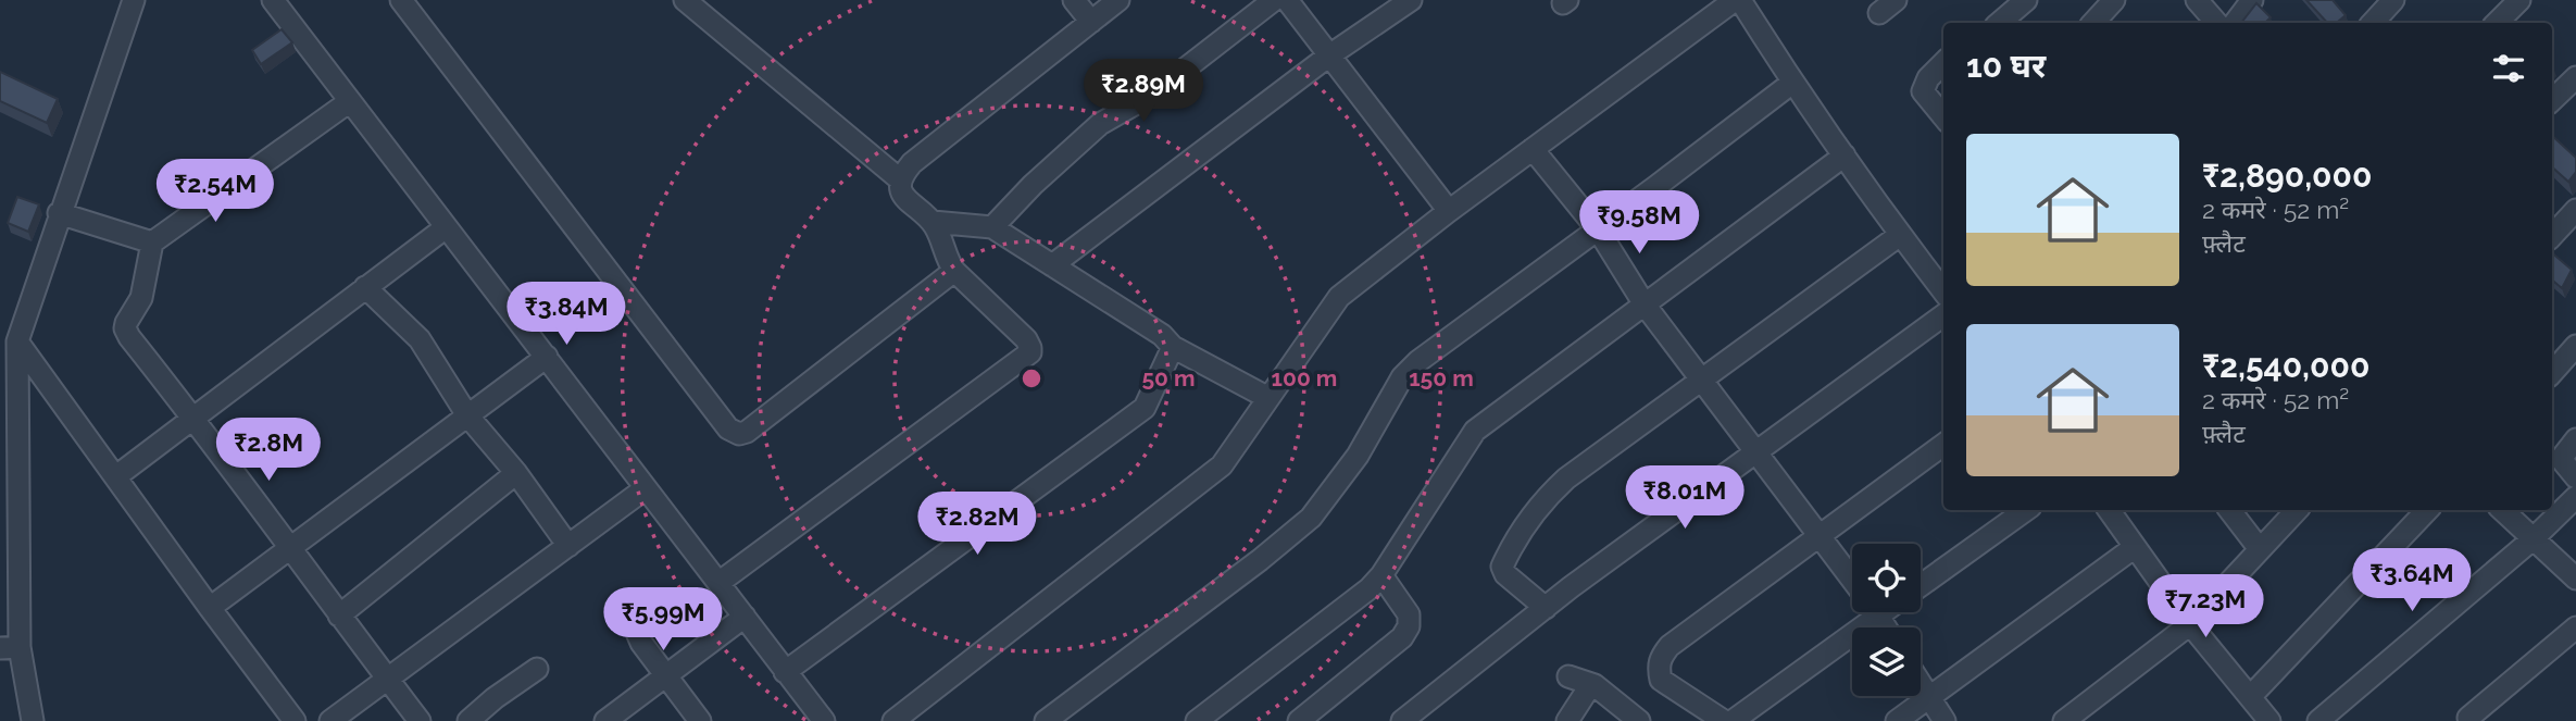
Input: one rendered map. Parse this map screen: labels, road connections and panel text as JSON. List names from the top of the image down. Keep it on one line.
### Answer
{"page":{"heading":"10 घर","price":["₹2.89M","₹2.54M","₹9.58M","₹3.84M","₹2.8M","₹8.01M","₹2.82M","₹3.64M","₹7.23M","₹5.99M"],"list":[{"name":"₹2,890,000","note":"2 कमरे · 52 m² · फ़्लैट"},{"name":"₹2,540,000","note":"2 कमरे · 52 m² · फ़्लैट"}]},"rings":["50 m","100 m","150 m"]}
